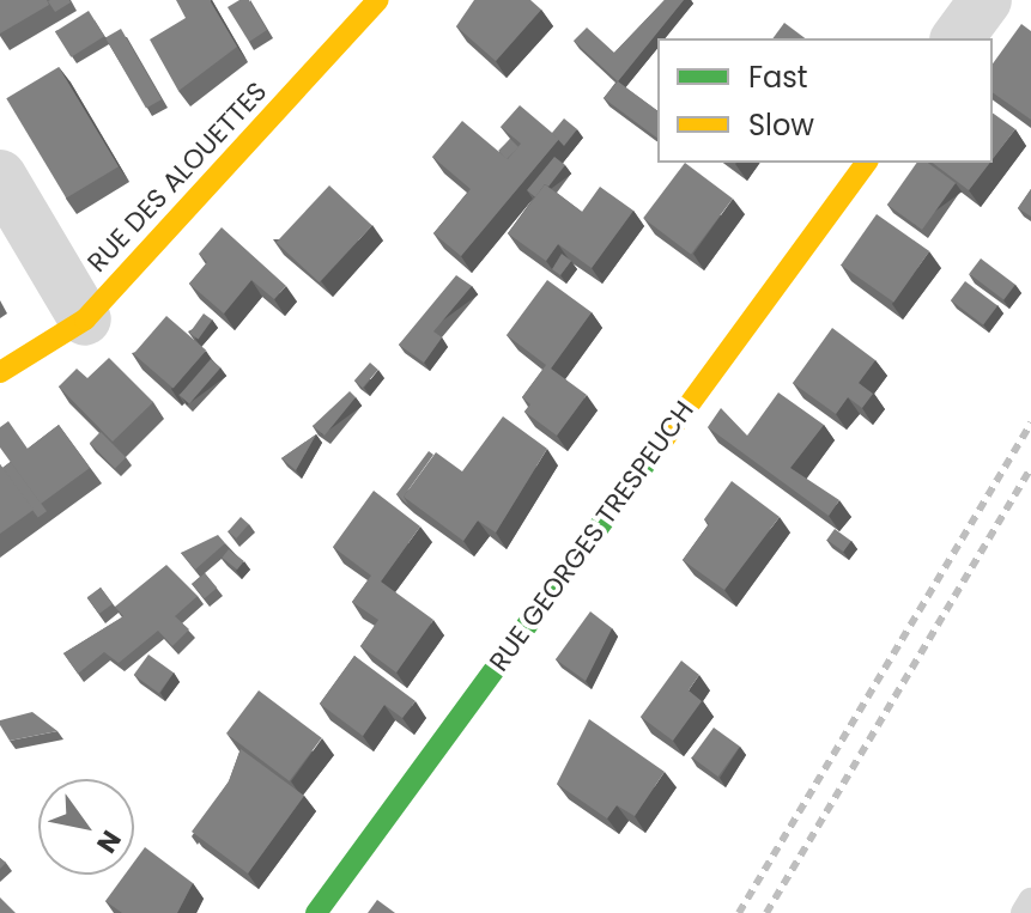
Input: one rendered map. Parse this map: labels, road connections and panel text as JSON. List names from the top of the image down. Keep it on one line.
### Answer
{"streets":{"street":["RUE DES ALOUETTES","RUE GEORGES TRESPEUCH"]},"legend":["Fast","Slow"],"north":"bottom right"}
